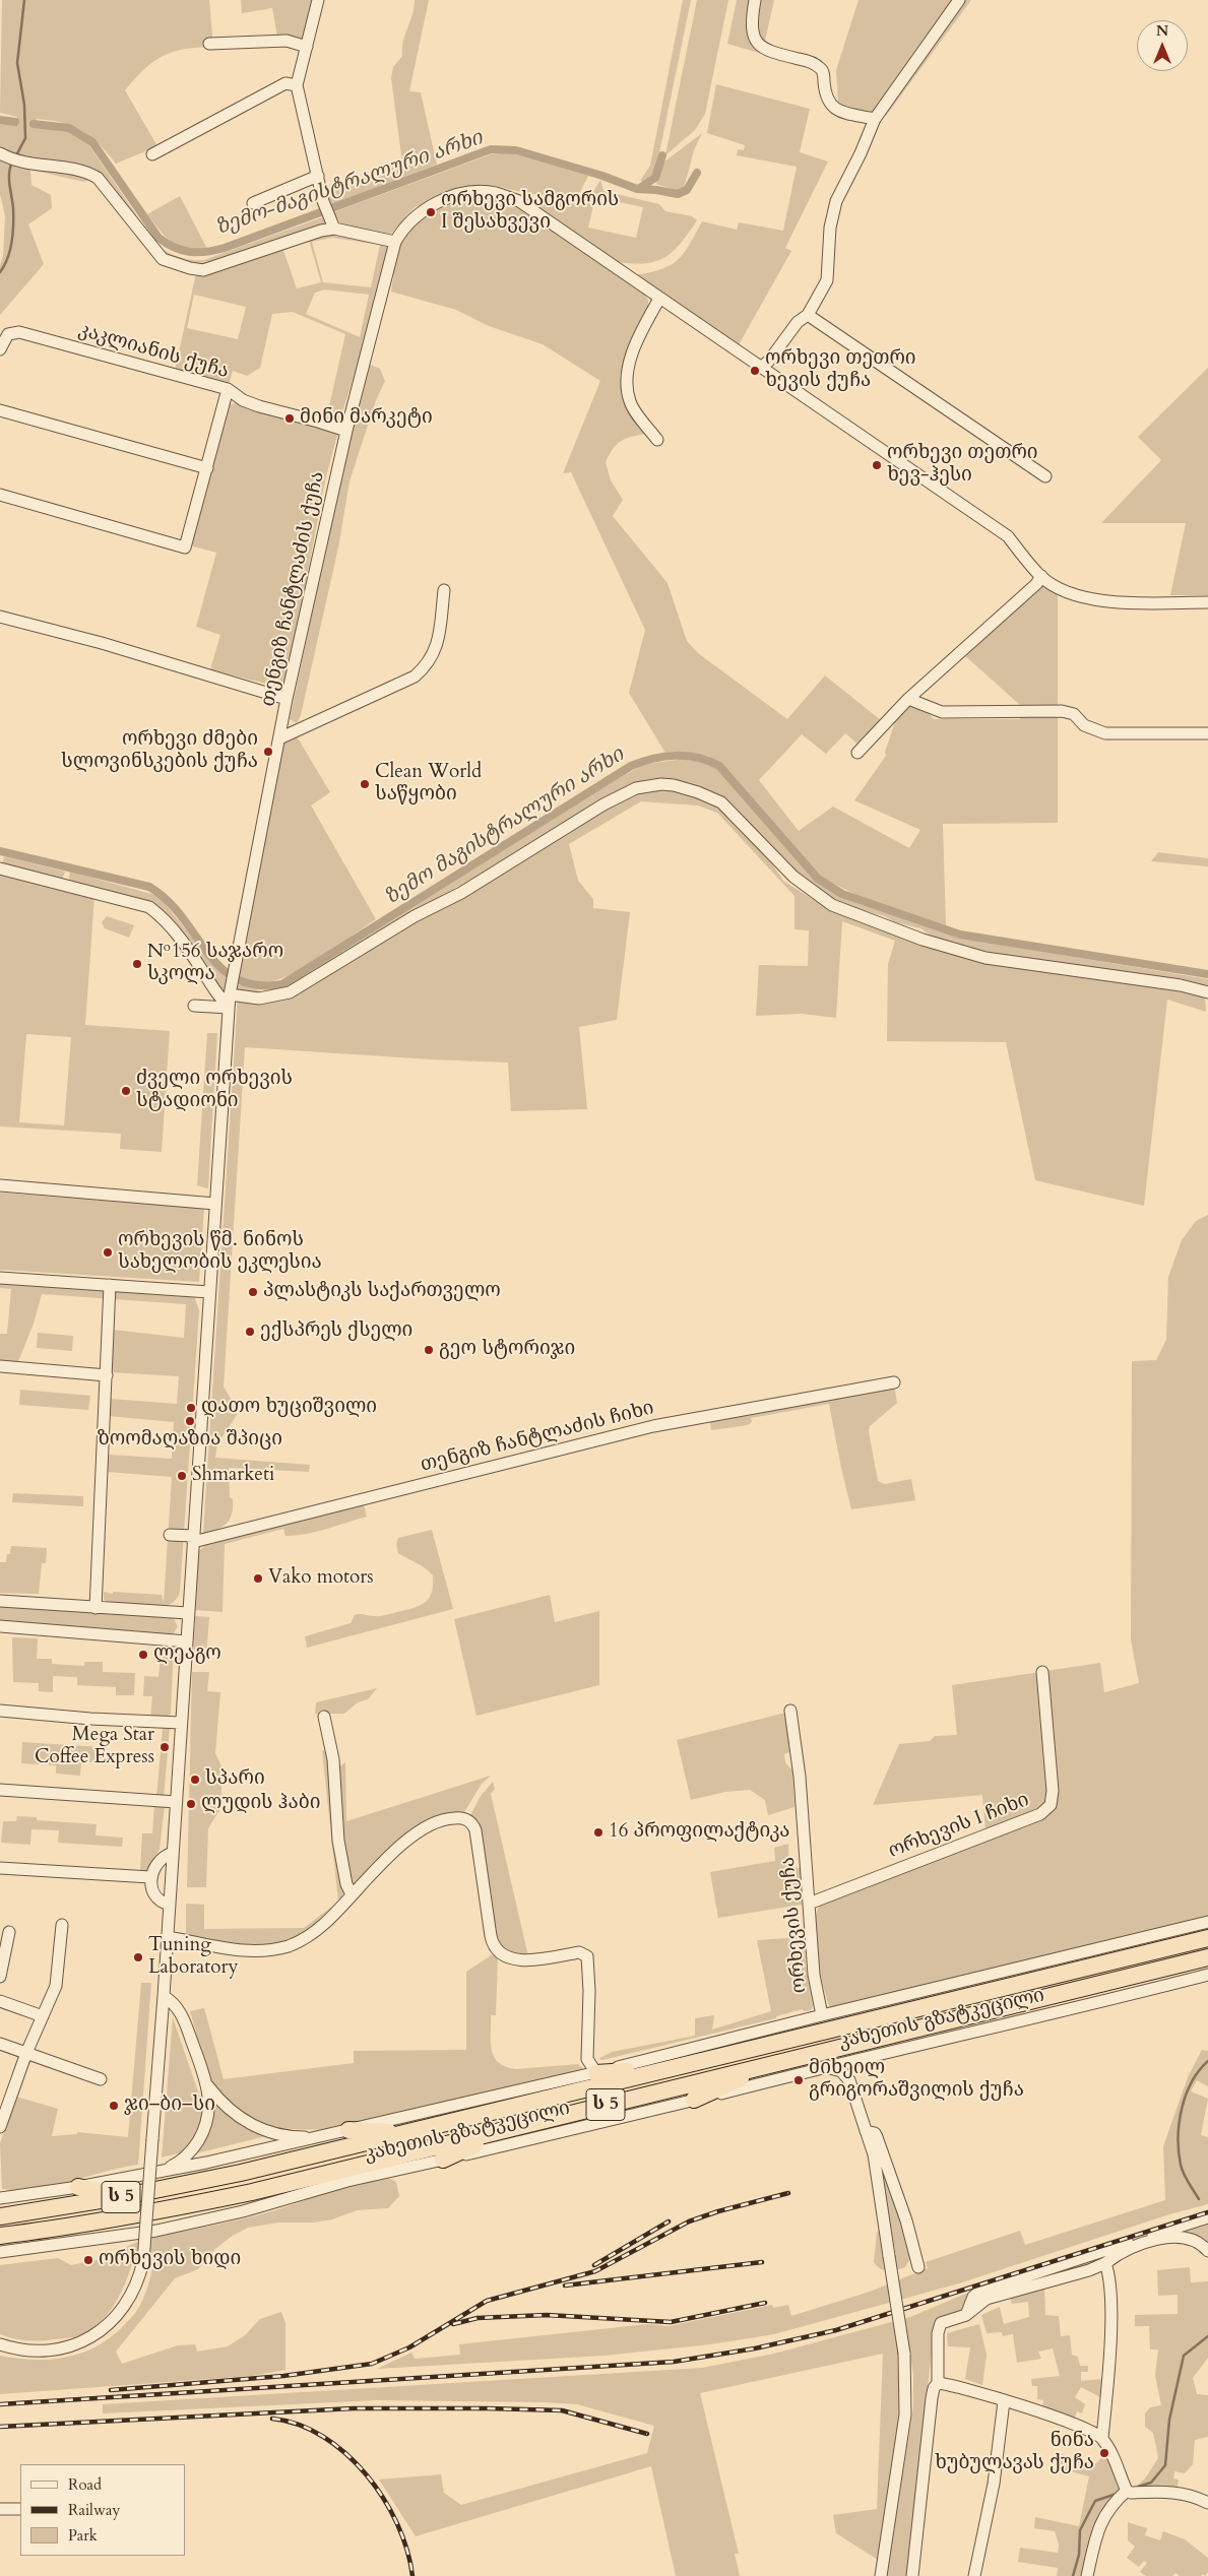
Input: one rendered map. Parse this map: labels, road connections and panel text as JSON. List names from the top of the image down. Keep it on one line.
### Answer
{"streets":{"highway":["კახეთის გზატკეცილი","ს 5"],"street":["კაკლიანის ქუჩა","თენგიზ ჩანტლაძის ქუჩა","თენგიზ ჩანტლაძის ჩიხი","ორხევის I ჩიხი","ორხევის ქუჩა"]},"crossings":[["კაკლიანის ქუჩა","თენგიზ ჩანტლაძის ქუჩა"],["თენგიზ ჩანტლაძის ქუჩა","თენგიზ ჩანტლაძის ჩიხი"],["ორხევის I ჩიხი","ორხევის ქუჩა"],["ორხევის ქუჩა","კახეთის გზატკეცილი"]],"water":["ზემო-მაგისტრალური არხი","ზემო მაგისტრალური არხი"],"places":["ორხევი სამგორის I შესახვევი","ორხევი თეთრი ხევის ქუჩა","მინი მარკეტი","ორხევი თეთრი ხევ-ჰესი","ორხევი ძმები სლოვინსკების ქუჩა","Clean World საწყობი","№156 საჯარო სკოლა","ძველი ორხევის სტადიონი","ორხევის წმ. ნინოს სახელობის ეკლესია","პლასტიკს საქართველო","ექსპრეს ქსელი","გეო სტორიჯი","დათო ხუციშვილი","ზოომაღაზია შპიცი","Shmarketi","Vako motors","ლეაგო","Mega Star Coffee Express","სპარი","ლუდის ჰაბი","16 პროფილაქტიკა","Tuning Laboratory","მიხეილ გრიგორაშვილის ქუჩა","ჯი–ბი–სი","ორხევის ხიდი","ნინა ხუბულავას ქუჩა"],"legend":["Road","Railway","Park"],"north":"top"}
